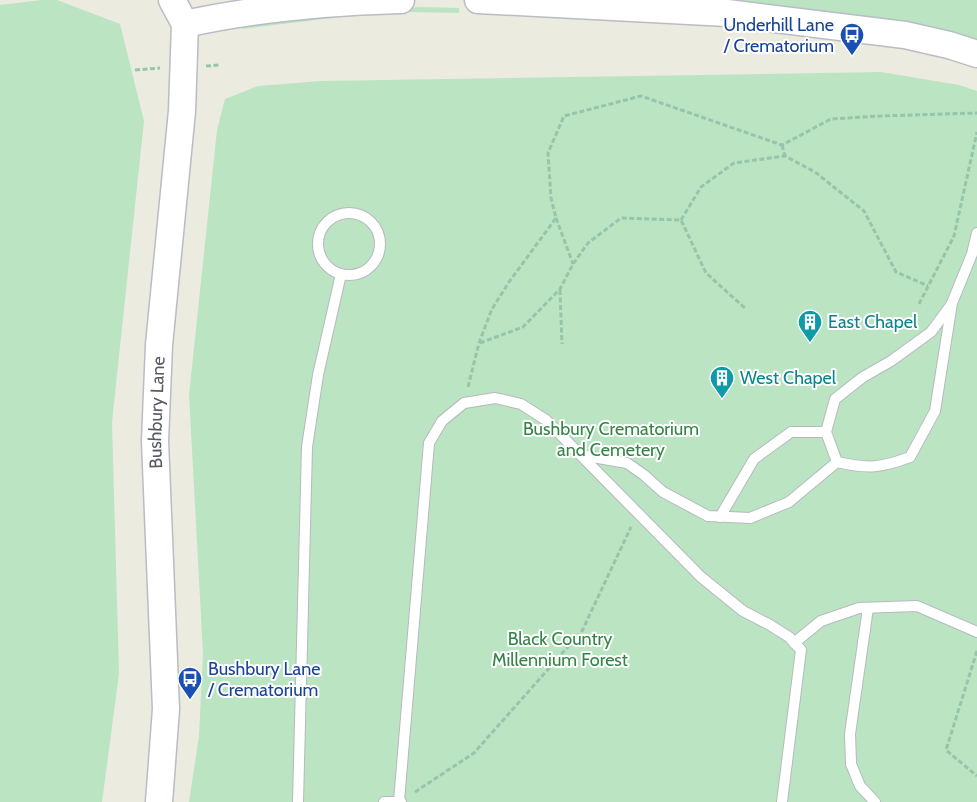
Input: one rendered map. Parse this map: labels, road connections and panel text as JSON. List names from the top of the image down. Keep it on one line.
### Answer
{"streets":{"street":["Bushbury Lane"]},"parks":["Bushbury Crematorium and Cemetery","Black Country Millennium Forest"],"places":{"bus stop":["Underhill Lane / Crematorium","Bushbury Lane / Crematorium"],"building":["East Chapel","West Chapel"]}}
